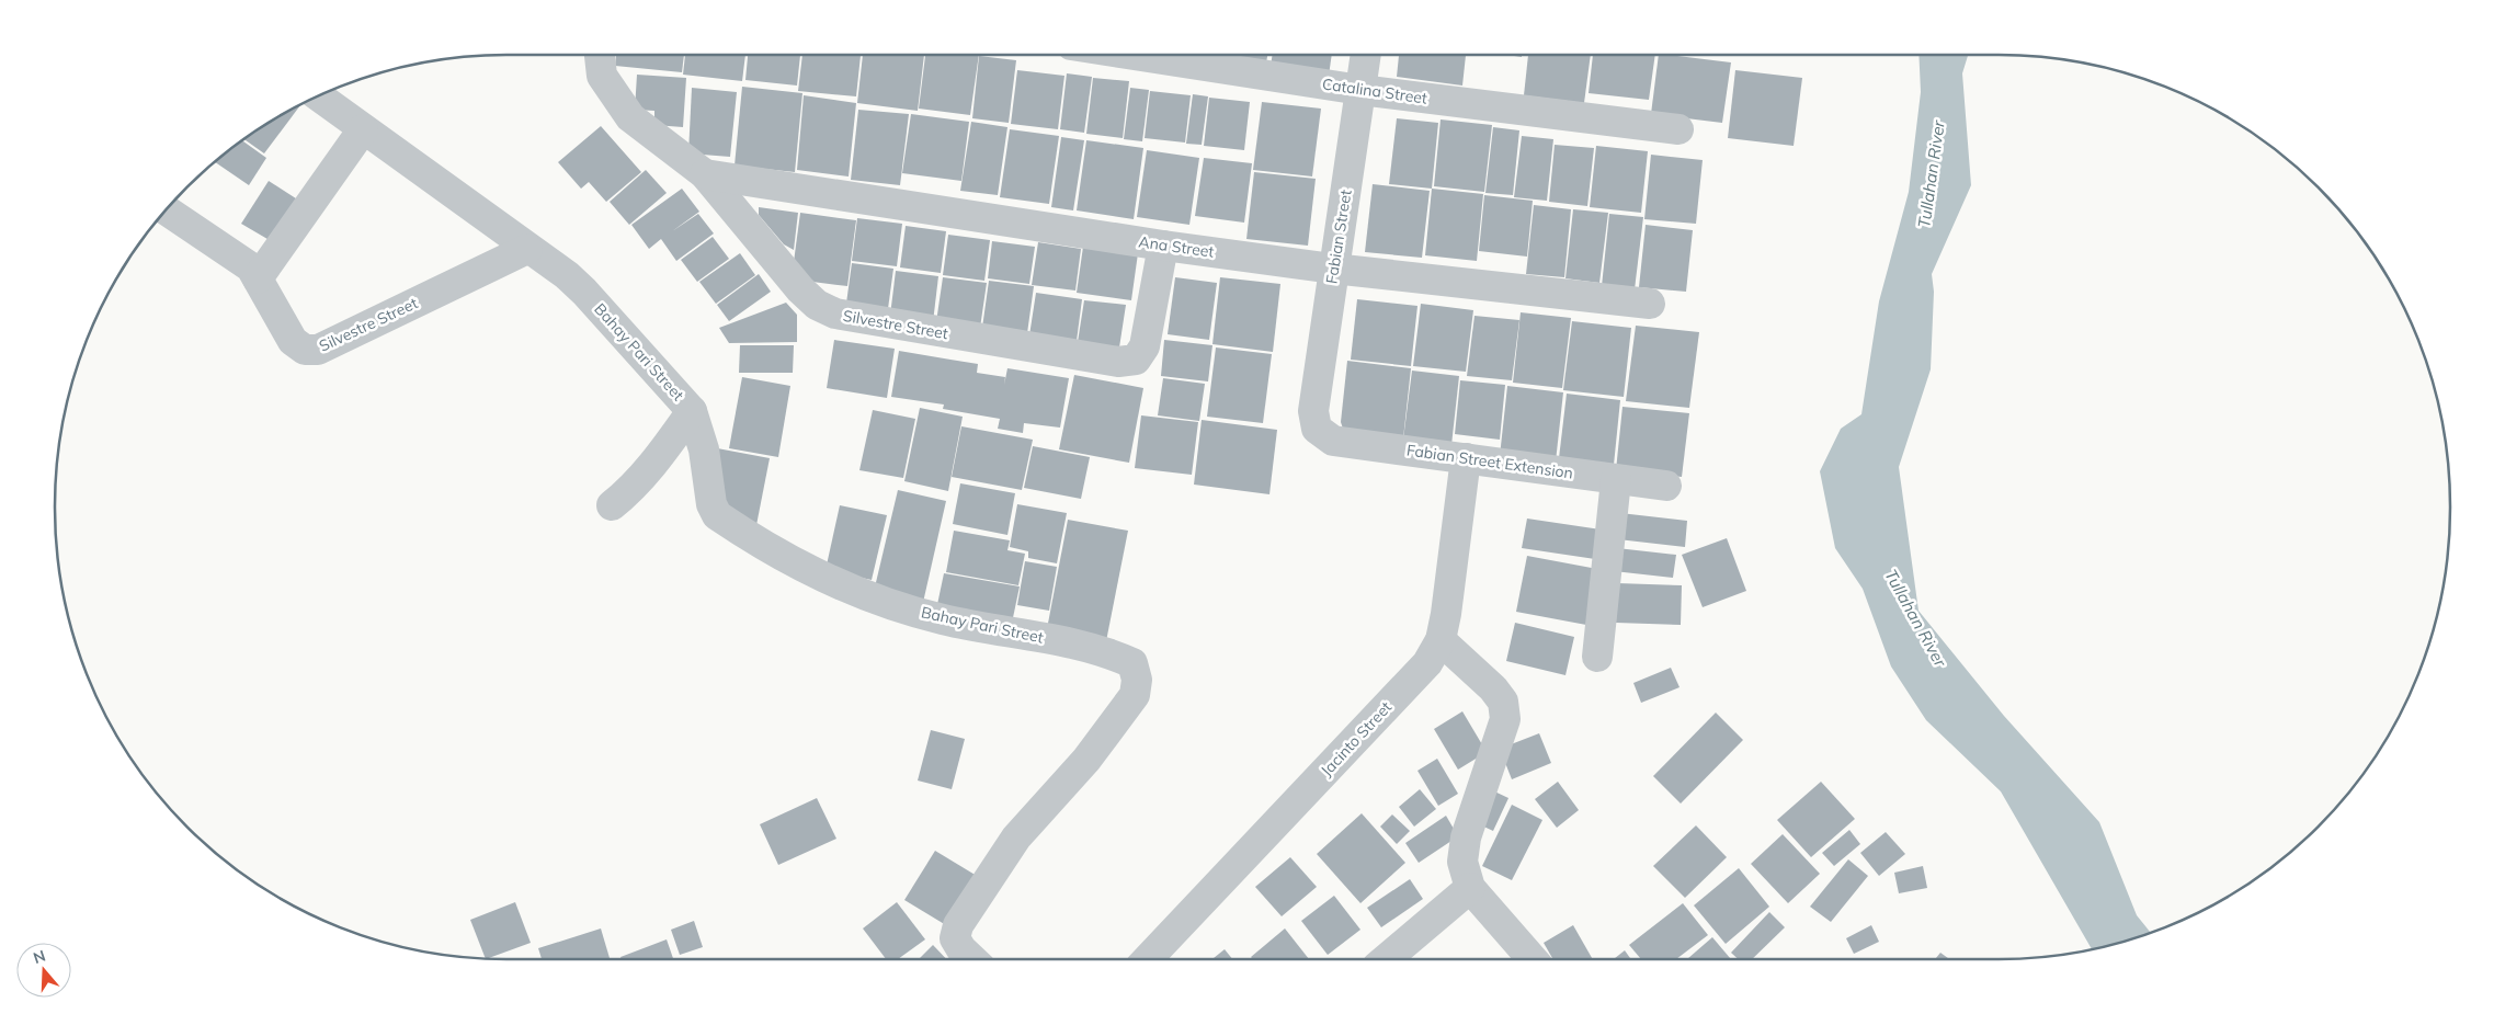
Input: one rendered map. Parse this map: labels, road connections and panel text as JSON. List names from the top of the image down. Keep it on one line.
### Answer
{"streets":{"street":["Catalina Street","Fabian Street","Ana Street","Silvestre Street","Bahay Pari Street","Fabian Street Extension","Jacinto Street"]},"crossings":[["Catalina Street","Fabian Street"],["Fabian Street","Ana Street"],["Fabian Street","Fabian Street Extension"],["Ana Street","Silvestre Street"],["Silvestre Street","Bahay Pari Street"],["Fabian Street Extension","Jacinto Street"]],"water":["Tullahan River"],"north":"top"}
